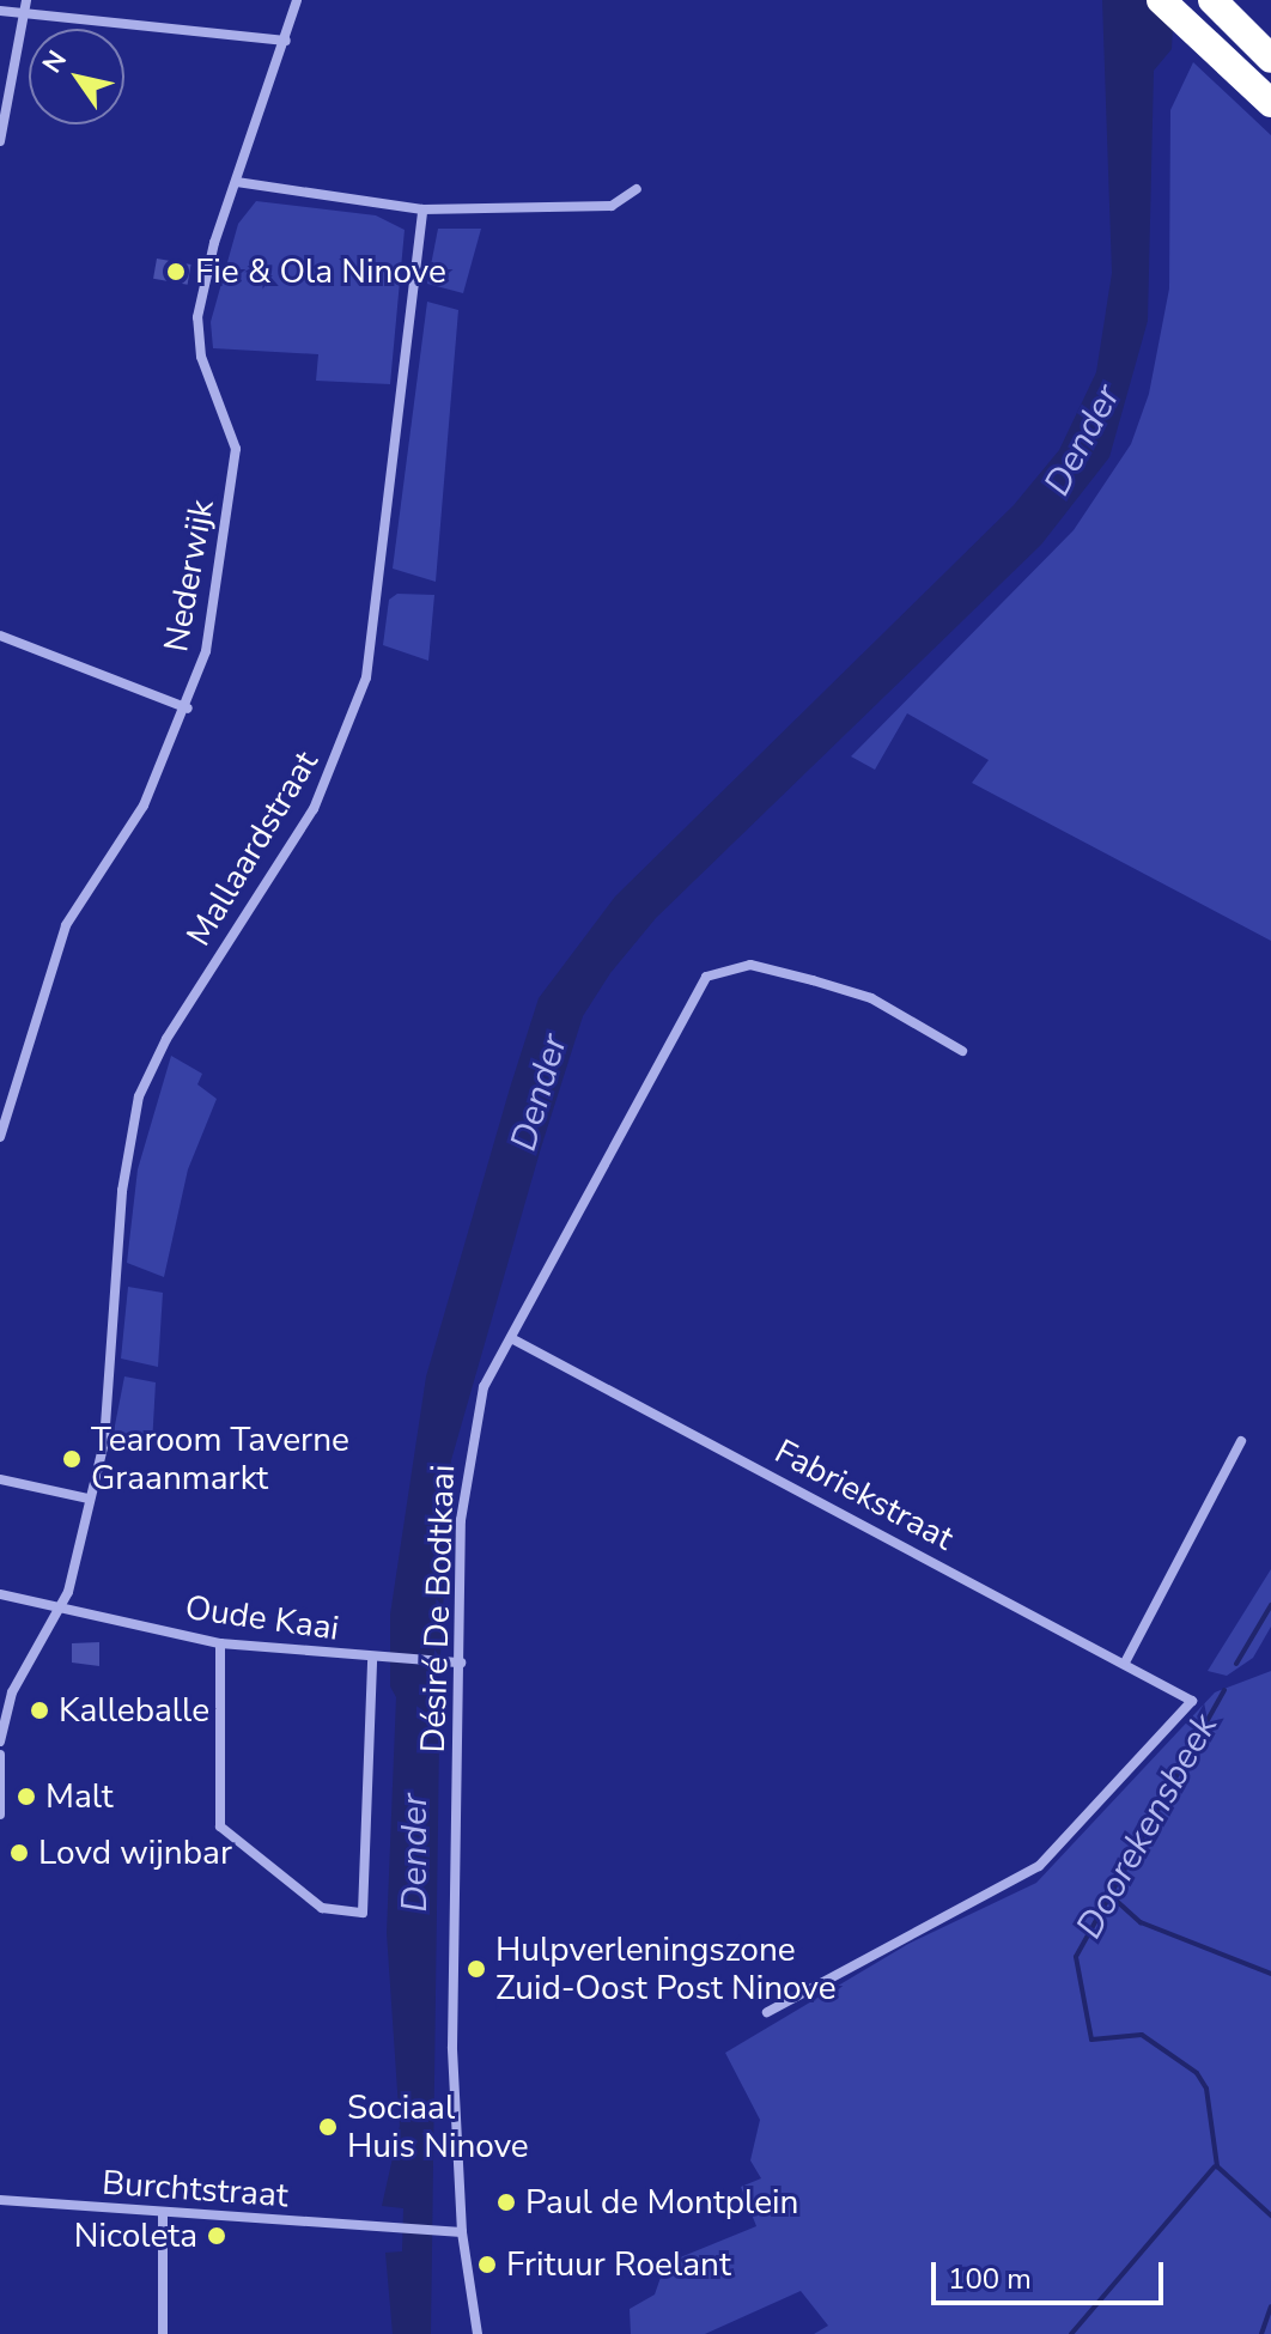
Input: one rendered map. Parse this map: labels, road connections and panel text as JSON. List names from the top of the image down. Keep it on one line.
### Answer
{"streets":{"street":["Nederwijk","Mallaardstraat","Fabriekstraat","Désiré De Bodtkaai","Oude Kaai","Burchtstraat"]},"crossings":[["Mallaardstraat","Oude Kaai"],["Fabriekstraat","Désiré De Bodtkaai"],["Désiré De Bodtkaai","Oude Kaai"],["Désiré De Bodtkaai","Burchtstraat"]],"water":["Dender","Doorekensbeek"],"places":["Fie & Ola Ninove","Tearoom Taverne Graanmarkt","Kalleballe","Malt","Lovd wijnbar","Hulpverleningszone Zuid-Oost Post Ninove","Sociaal Huis Ninove","Paul de Montplein","Nicoleta","Frituur Roelant"],"scale_bar":"100 m","north":"top left"}
